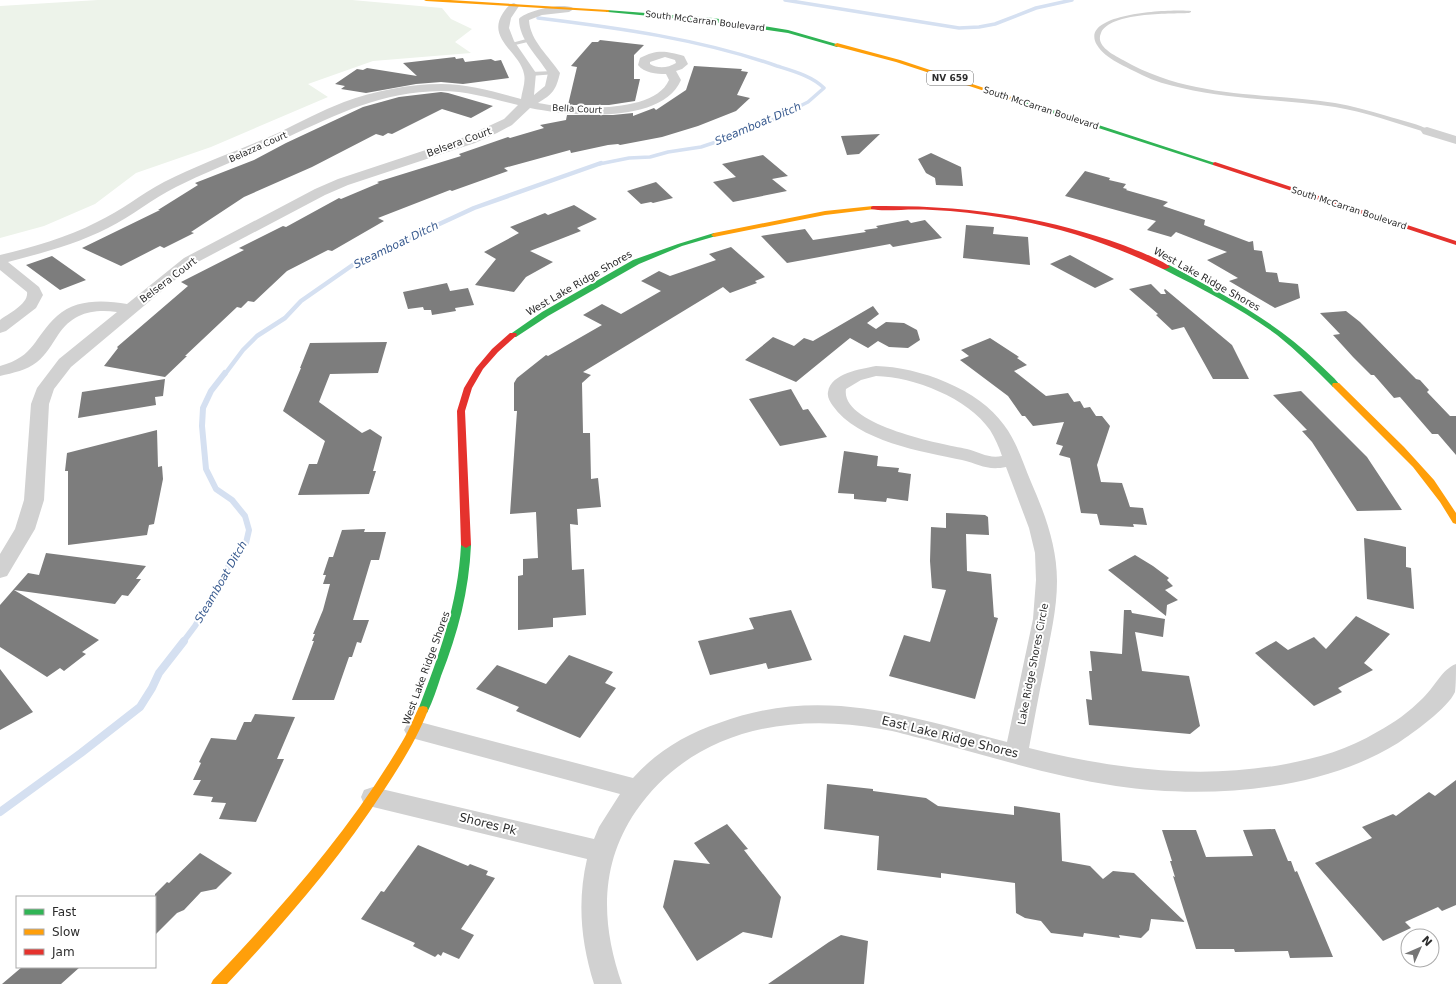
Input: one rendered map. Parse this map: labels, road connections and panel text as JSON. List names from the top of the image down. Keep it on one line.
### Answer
{"streets":{"main road":["South McCarran Boulevard","NV 659","West Lake Ridge Shores"],"street":["Bella Court","Belsera Court","Belazza Court","Lake Ridge Shores Circle","East Lake Ridge Shores","Shores Pk"]},"crossings":[["Bella Court","Belsera Court"],["Bella Court","Belazza Court"],["Belsera Court","Belazza Court"],["West Lake Ridge Shores","Shores Pk"],["Lake Ridge Shores Circle","East Lake Ridge Shores"],["East Lake Ridge Shores","Shores Pk"]],"water":["Steamboat Ditch"],"legend":["Fast","Slow","Jam"],"north":"top right"}
